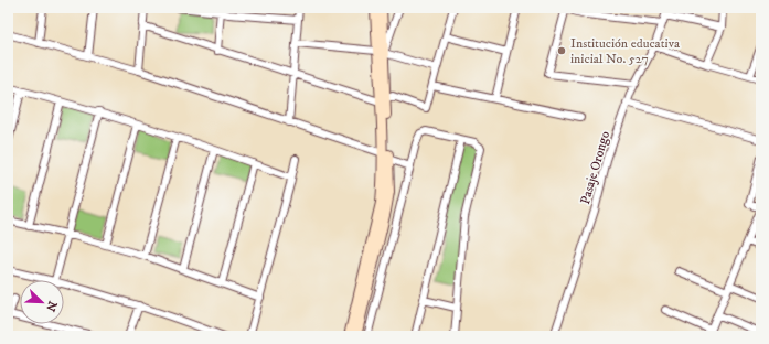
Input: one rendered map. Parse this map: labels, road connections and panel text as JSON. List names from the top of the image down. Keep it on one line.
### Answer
{"streets":{"street":["Pasaje Orongo"]},"places":["Institución educativa inicial No. 527"],"north":"bottom right"}
